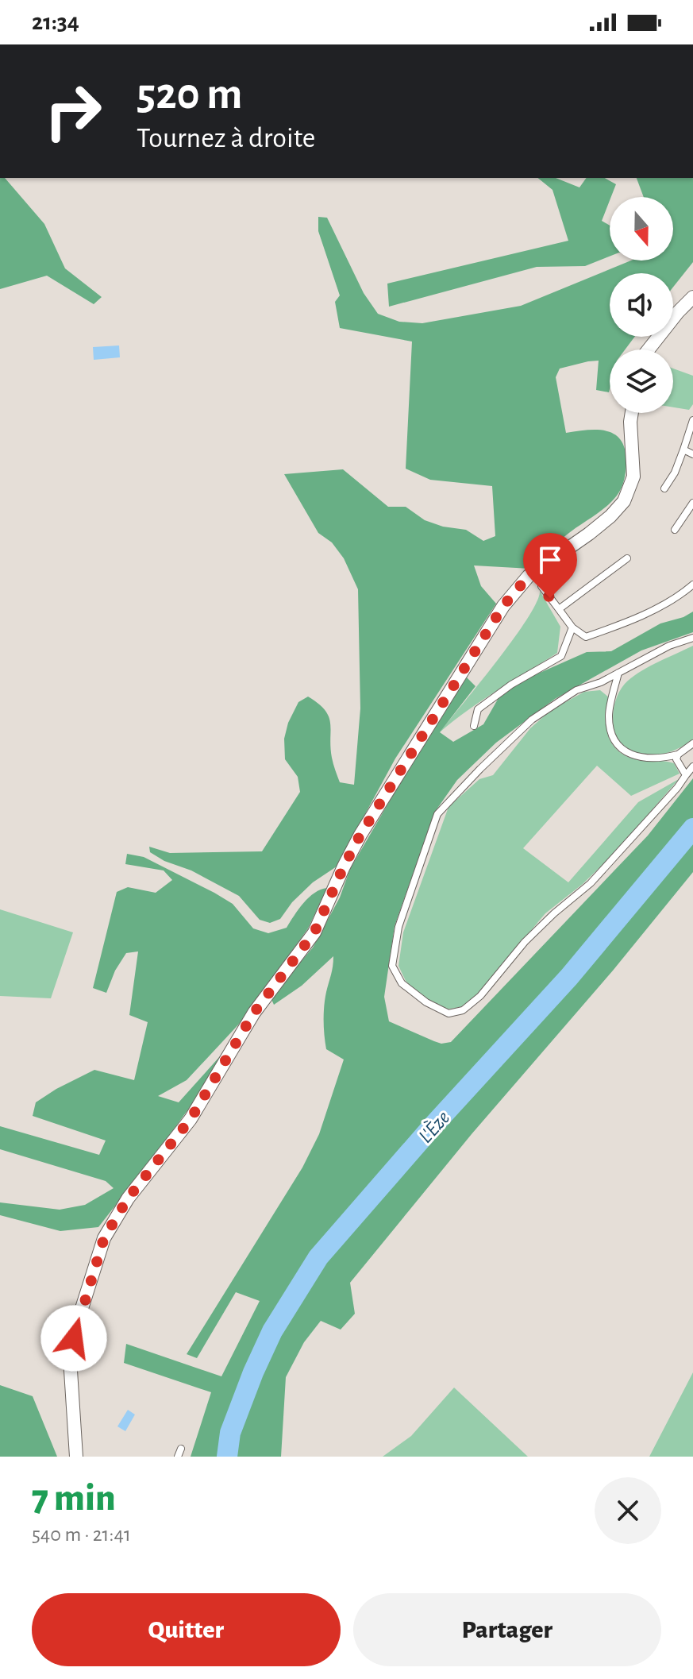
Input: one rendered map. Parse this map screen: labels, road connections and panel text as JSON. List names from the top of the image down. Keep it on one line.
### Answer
{"water":["L'Èze"],"north":"bottom","page":{"status":"21:34","turn":["520 m","Tournez à droite"],"heading":["7 min","540 m · 21:41"],"buttons":["Quitter","Partager"]}}
